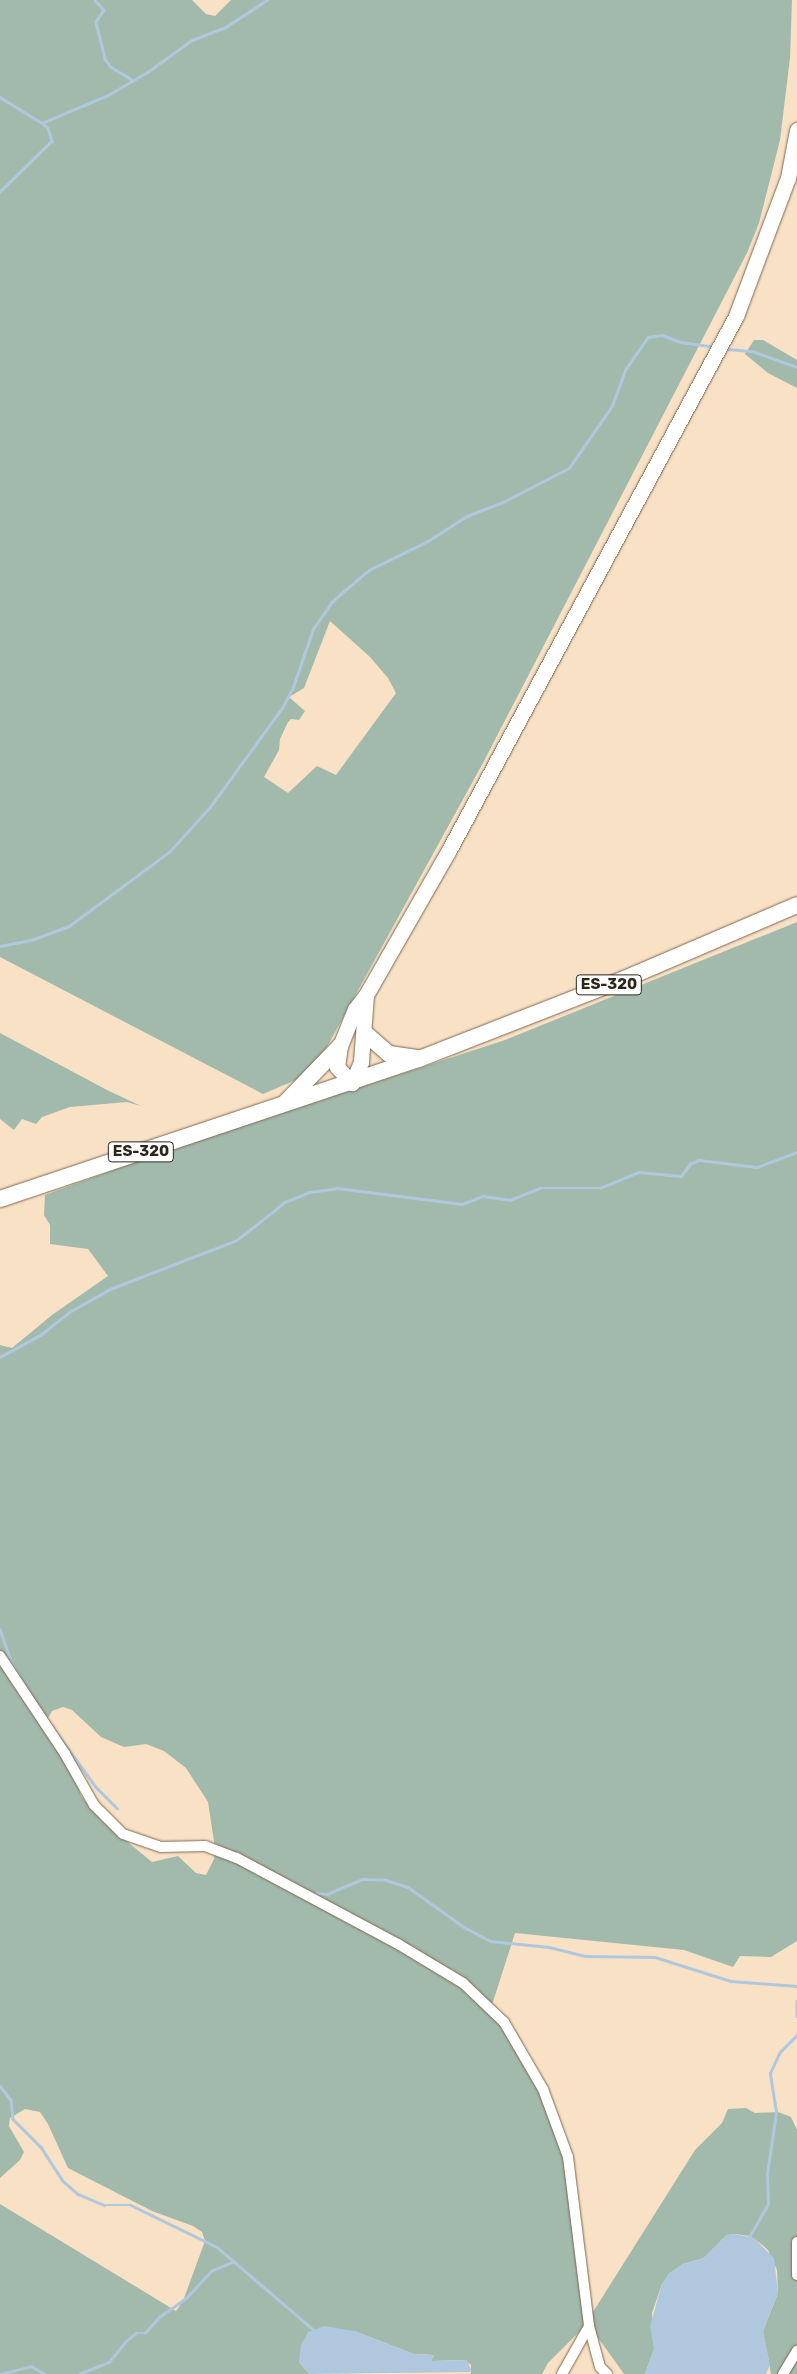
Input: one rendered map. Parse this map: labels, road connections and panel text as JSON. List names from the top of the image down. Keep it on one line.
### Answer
{"streets":{"main road":["ES-320"]}}
